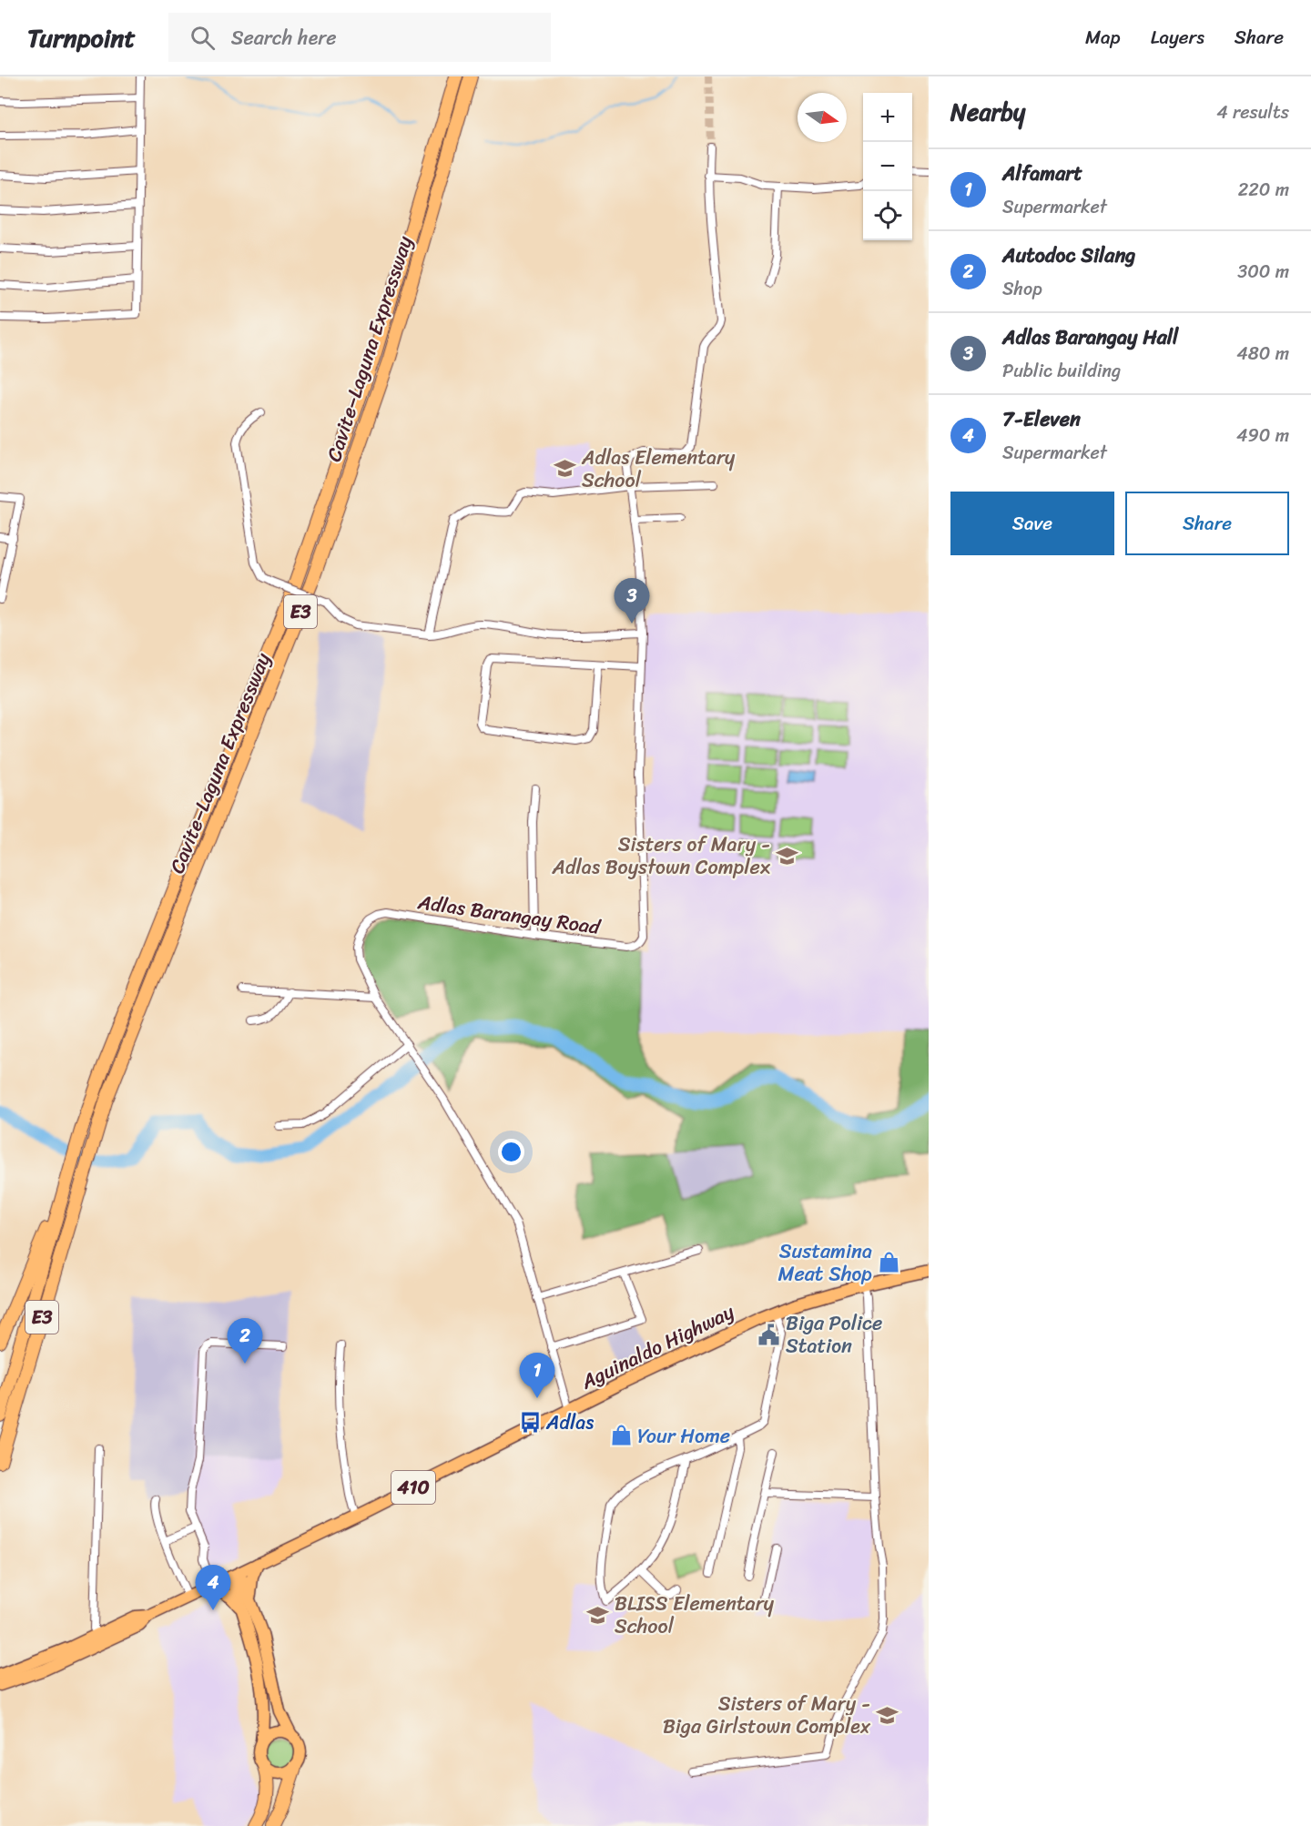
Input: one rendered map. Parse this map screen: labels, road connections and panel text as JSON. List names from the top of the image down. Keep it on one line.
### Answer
{"streets":{"highway":["Cavite–Laguna Expressway","E3"],"main road":["Aguinaldo Highway","410"],"street":["Adlas Barangay Road"]},"crossings":[["Adlas Barangay Road","Aguinaldo Highway"]],"places":{"school or university":["Adlas Elementary School","Sisters of Mary - Adlas Boystown Complex","BLISS Elementary School","Sisters of Mary - Biga Girlstown Complex"],"shop":["Sustamina Meat Shop","Your Home"],"public building":["Biga Police Station"],"bus stop":["Adlas"]},"north":"right","page":{"header":"Turnpoint","search":"Search here","nav":["Map","Layers","Share"],"heading":["Nearby","4 results"],"map_buttons":["+","−"],"list":[{"mark":"1","name":"Alfamart","note":"Supermarket","value":"220 m"},{"mark":"2","name":"Autodoc Silang","note":"Shop","value":"300 m"},{"mark":"3","name":"Adlas Barangay Hall","note":"Public building","value":"480 m"},{"mark":"4","name":"7-Eleven","note":"Supermarket","value":"490 m"}],"buttons":["Save","Share"],"pins":["3","2","1","4"]}}
